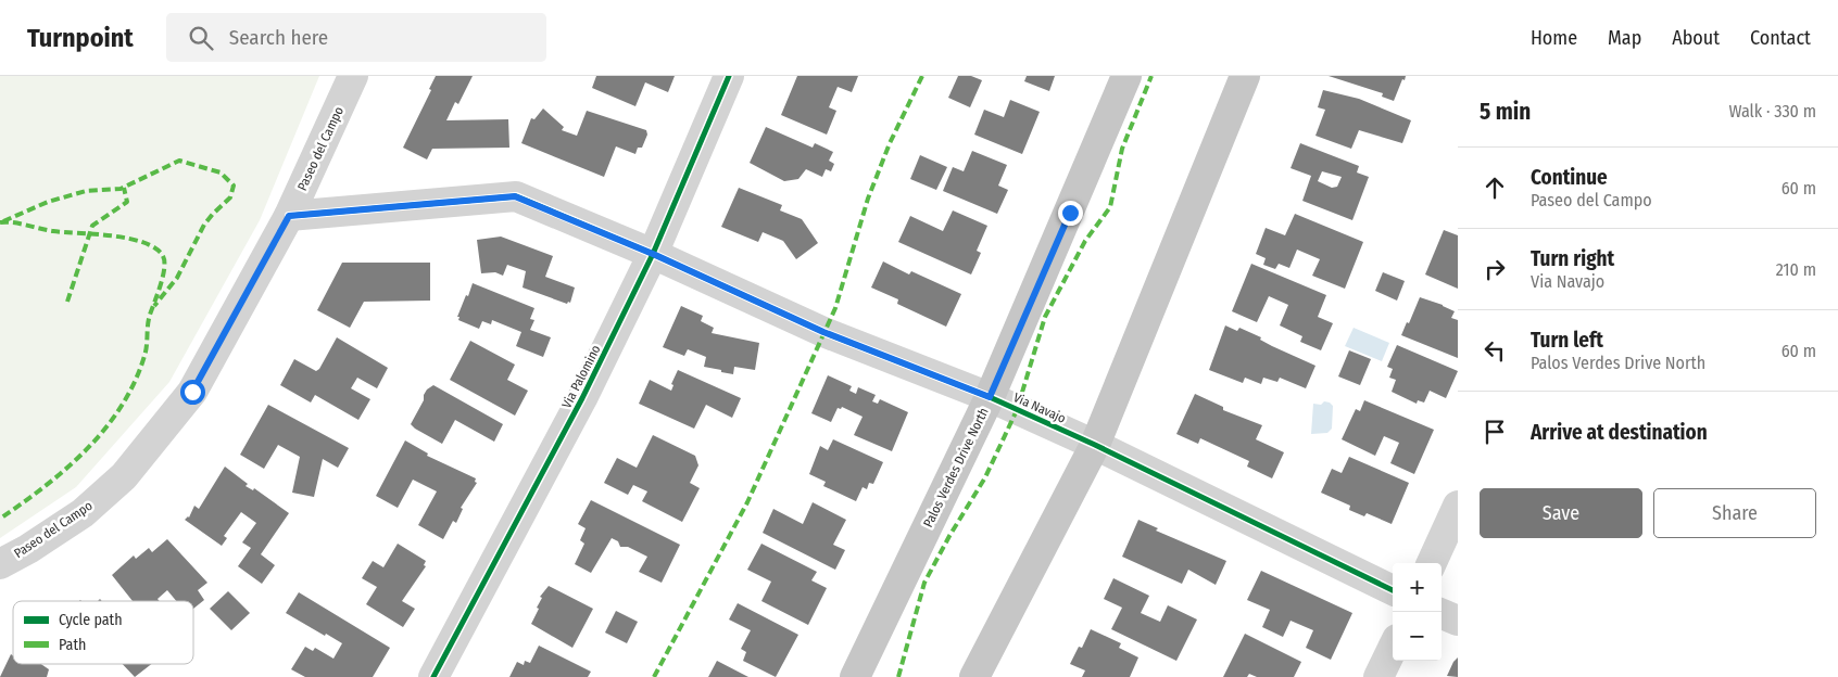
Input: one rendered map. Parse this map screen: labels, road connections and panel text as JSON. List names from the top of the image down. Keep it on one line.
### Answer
{"streets":{"main road":["Palos Verdes Drive North"],"street":["Paseo del Campo","Via Palomino","Via Navajo"]},"crossings":[["Paseo del Campo","Via Navajo"],["Via Palomino","Via Navajo"],["Via Navajo","Palos Verdes Drive North"]],"legend":["Cycle path","Path"],"page":{"header":"Turnpoint","search":"Search here","nav":["Home","Map","About","Contact"],"heading":["5 min","Walk · 330 m"],"list":[["Continue","Paseo del Campo","60 m"],["Turn right","Via Navajo","210 m"],["Turn left","Palos Verdes Drive North","60 m"],"Arrive at destination"],"buttons":["Save","Share"],"map_buttons":["+","−"]}}
